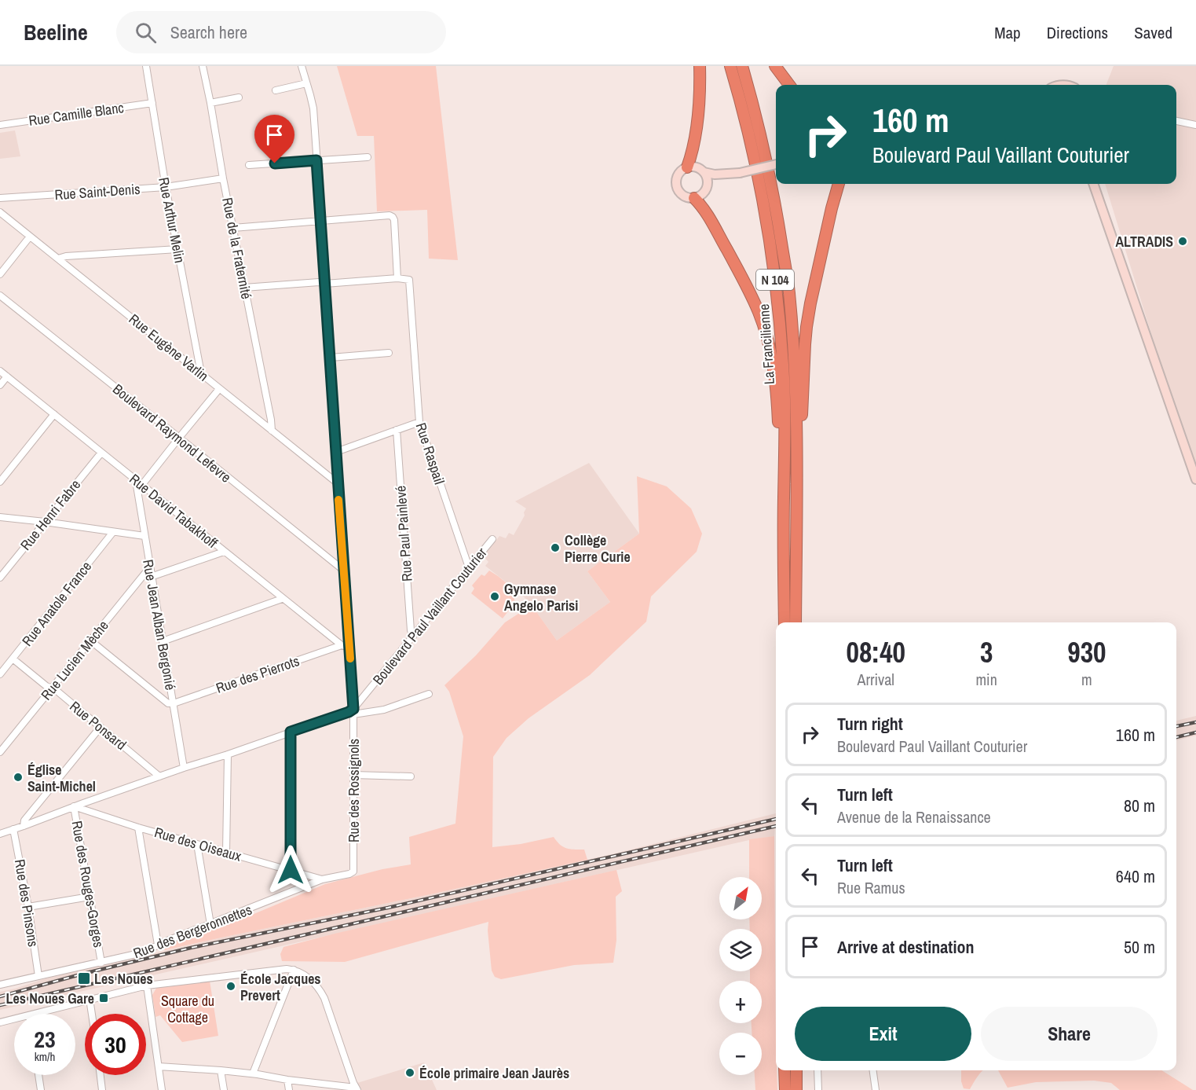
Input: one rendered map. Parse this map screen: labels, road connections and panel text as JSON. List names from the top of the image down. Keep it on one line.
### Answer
{"streets":{"highway":["N 104","La Francilienne"],"street":["Rue Camille Blanc","Rue Saint-Denis","Rue Arthur Melin","Rue de la Fraternité","Rue Eugène Varlin","Boulevard Raymond Lefevre","Rue Raspail","Rue David Tabakhoff","Rue Henri Fabre","Rue Paul Painlevé","Rue Anatole France","Boulevard Paul Vaillant Couturier","Rue Jean Alban Bergonié","Rue Lucien Mèche","Rue des Pierrots","Rue Ponsard","Rue des Rossignols","Rue des Oiseaux","Rue des Rouges-Gorges","Rue des Pinsons","Rue des Bergeronnettes"]},"crossings":[["Rue Camille Blanc","Rue Arthur Melin"],["Rue Saint-Denis","Rue Arthur Melin"],["Rue Saint-Denis","Rue de la Fraternité"],["Rue Arthur Melin","Rue Eugène Varlin"],["Rue de la Fraternité","Rue Eugène Varlin"],["Rue Eugène Varlin","Rue des Rossignols"],["Boulevard Raymond Lefevre","Rue des Rossignols"],["Rue Raspail","Boulevard Paul Vaillant Couturier"],["Rue David Tabakhoff","Rue Henri Fabre"],["Rue David Tabakhoff","Rue Jean Alban Bergonié"],["Rue David Tabakhoff","Rue des Pierrots"],["Rue David Tabakhoff","Rue des Rossignols"],["Rue Paul Painlevé","Boulevard Paul Vaillant Couturier"],["Rue Anatole France","Rue Ponsard"],["Boulevard Paul Vaillant Couturier","Rue Jean Alban Bergonié"],["Boulevard Paul Vaillant Couturier","Rue Ponsard"],["Boulevard Paul Vaillant Couturier","Rue des Rossignols"],["Boulevard Paul Vaillant Couturier","Rue des Oiseaux"],["Boulevard Paul Vaillant Couturier","Rue des Rouges-Gorges"],["Boulevard Paul Vaillant Couturier","Rue des Pinsons"],["Rue Jean Alban Bergonié","Rue Lucien Mèche"],["Rue Jean Alban Bergonié","Rue des Pierrots"],["Rue Lucien Mèche","Rue Ponsard"],["Rue des Rossignols","Rue des Bergeronnettes"],["Rue des Oiseaux","Rue des Rouges-Gorges"],["Rue des Oiseaux","Rue des Bergeronnettes"],["Rue des Rouges-Gorges","Rue des Bergeronnettes"],["Rue des Pinsons","Rue des Bergeronnettes"]],"parks":["Square du Cottage"],"places":{"other":["ALTRADIS","Collège Pierre Curie","Gymnase Angelo Parisi","Église Saint-Michel","École Jacques Prevert","École primaire Jean Jaurès"],"transit":["Les Noues","Les Noues Gare"]},"north":"top right","page":{"header":"Beeline","search":"Search here","nav":["Map","Directions","Saved"],"turn":["160 m","Boulevard Paul Vaillant Couturier"],"eta":["08:40","Arrival","3","min","930","m"],"list":[{"name":"Turn right","note":"Boulevard Paul Vaillant Couturier","value":"160 m"},{"name":"Turn left","note":"Avenue de la Renaissance","value":"80 m"},{"name":"Turn left","note":"Rue Ramus","value":"640 m"},{"name":"Arrive at destination","value":"50 m"}],"map_buttons":["+","−"],"buttons":["Exit","Share"],"speed":"23 km/h","limit":"30"}}
